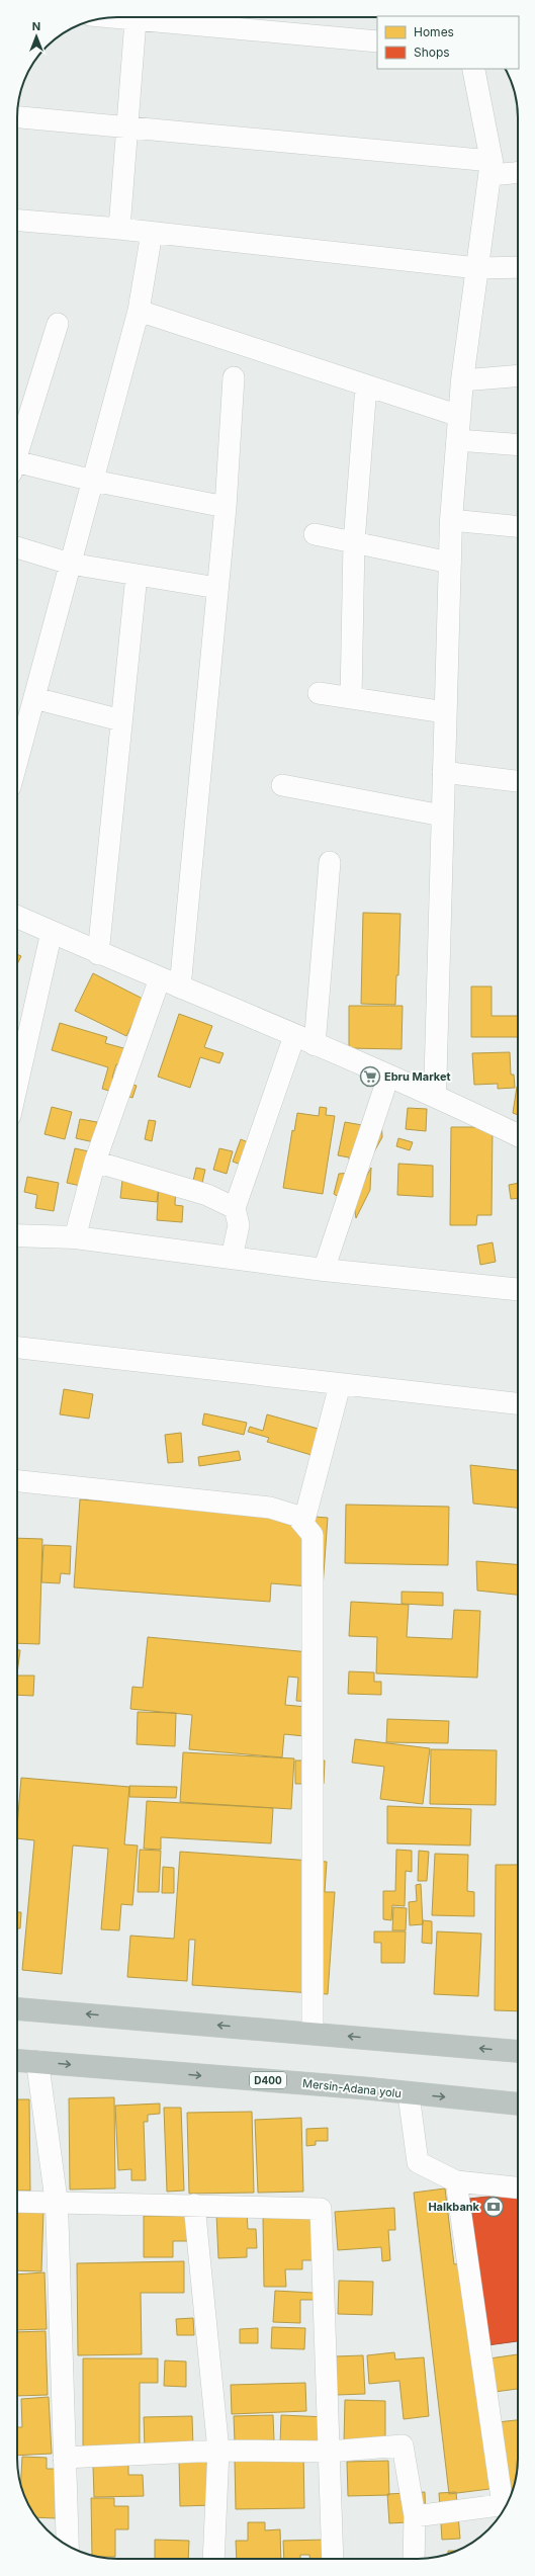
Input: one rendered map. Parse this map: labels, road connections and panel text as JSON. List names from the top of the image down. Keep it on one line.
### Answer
{"streets":{"highway":["D400","Mersin-Adana yolu"]},"places":{"supermarket":["Ebru Market"],"bank":["Halkbank"]},"legend":["Homes","Shops"],"north":"top"}
